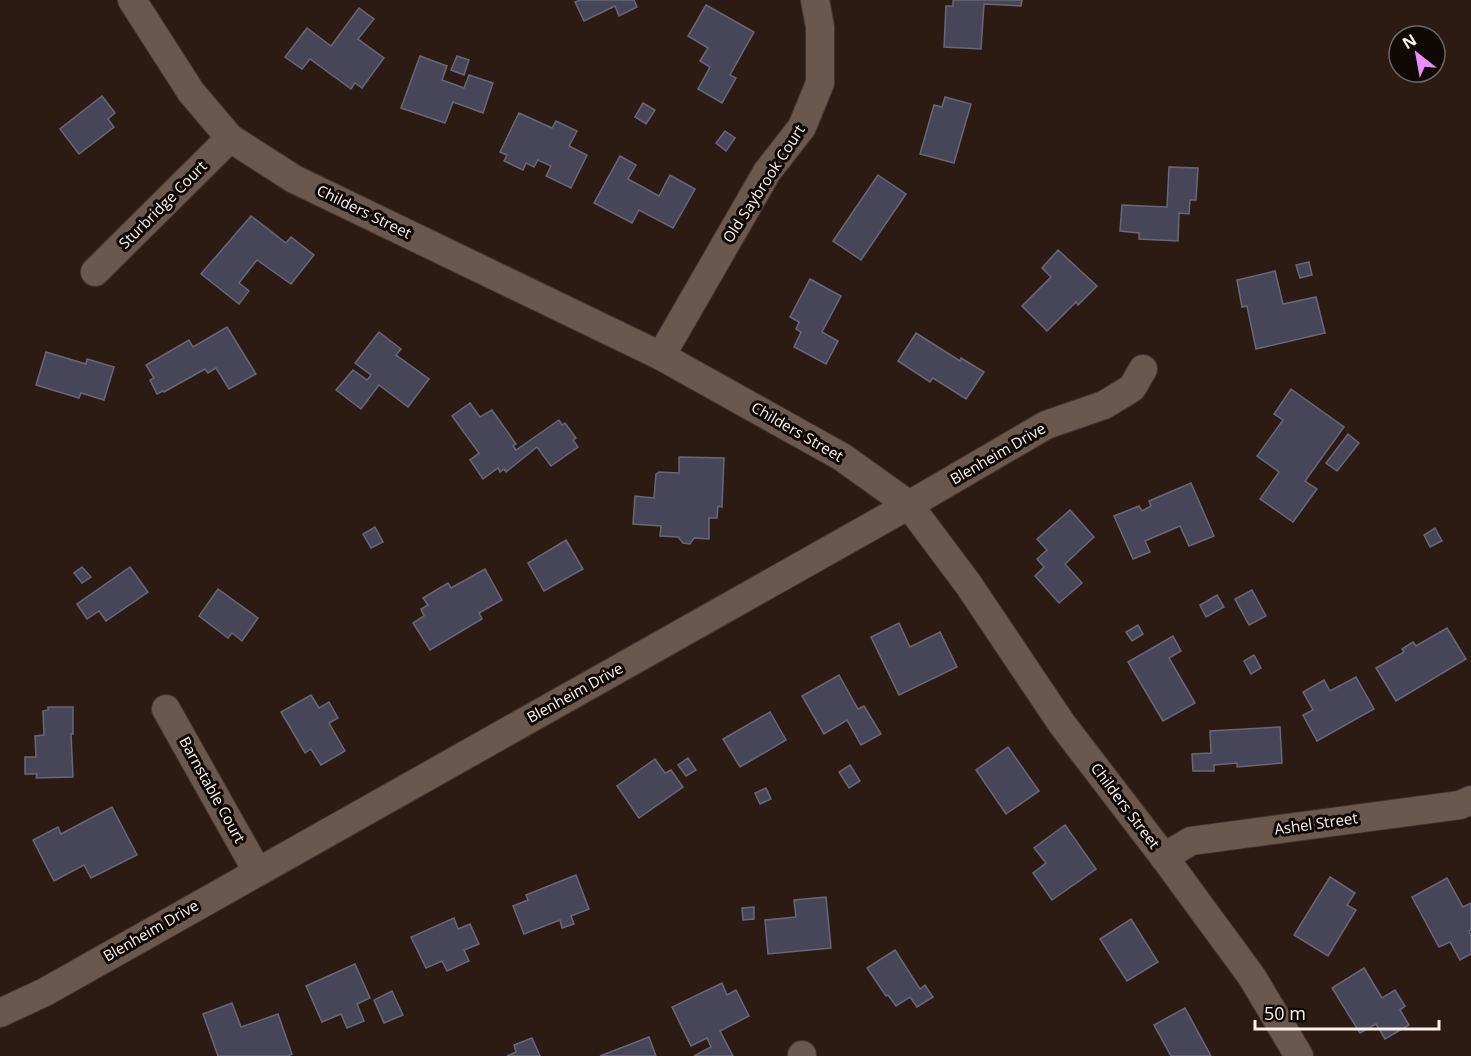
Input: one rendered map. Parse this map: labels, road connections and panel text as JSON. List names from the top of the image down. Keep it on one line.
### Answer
{"streets":{"street":["Old Saybrook Court","Sturbridge Court","Childers Street","Blenheim Drive","Barnstable Court","Ashel Street"]},"crossings":[["Old Saybrook Court","Childers Street"],["Sturbridge Court","Childers Street"],["Childers Street","Blenheim Drive"],["Childers Street","Ashel Street"],["Blenheim Drive","Barnstable Court"]],"scale_bar":"50 m","north":"top left"}
